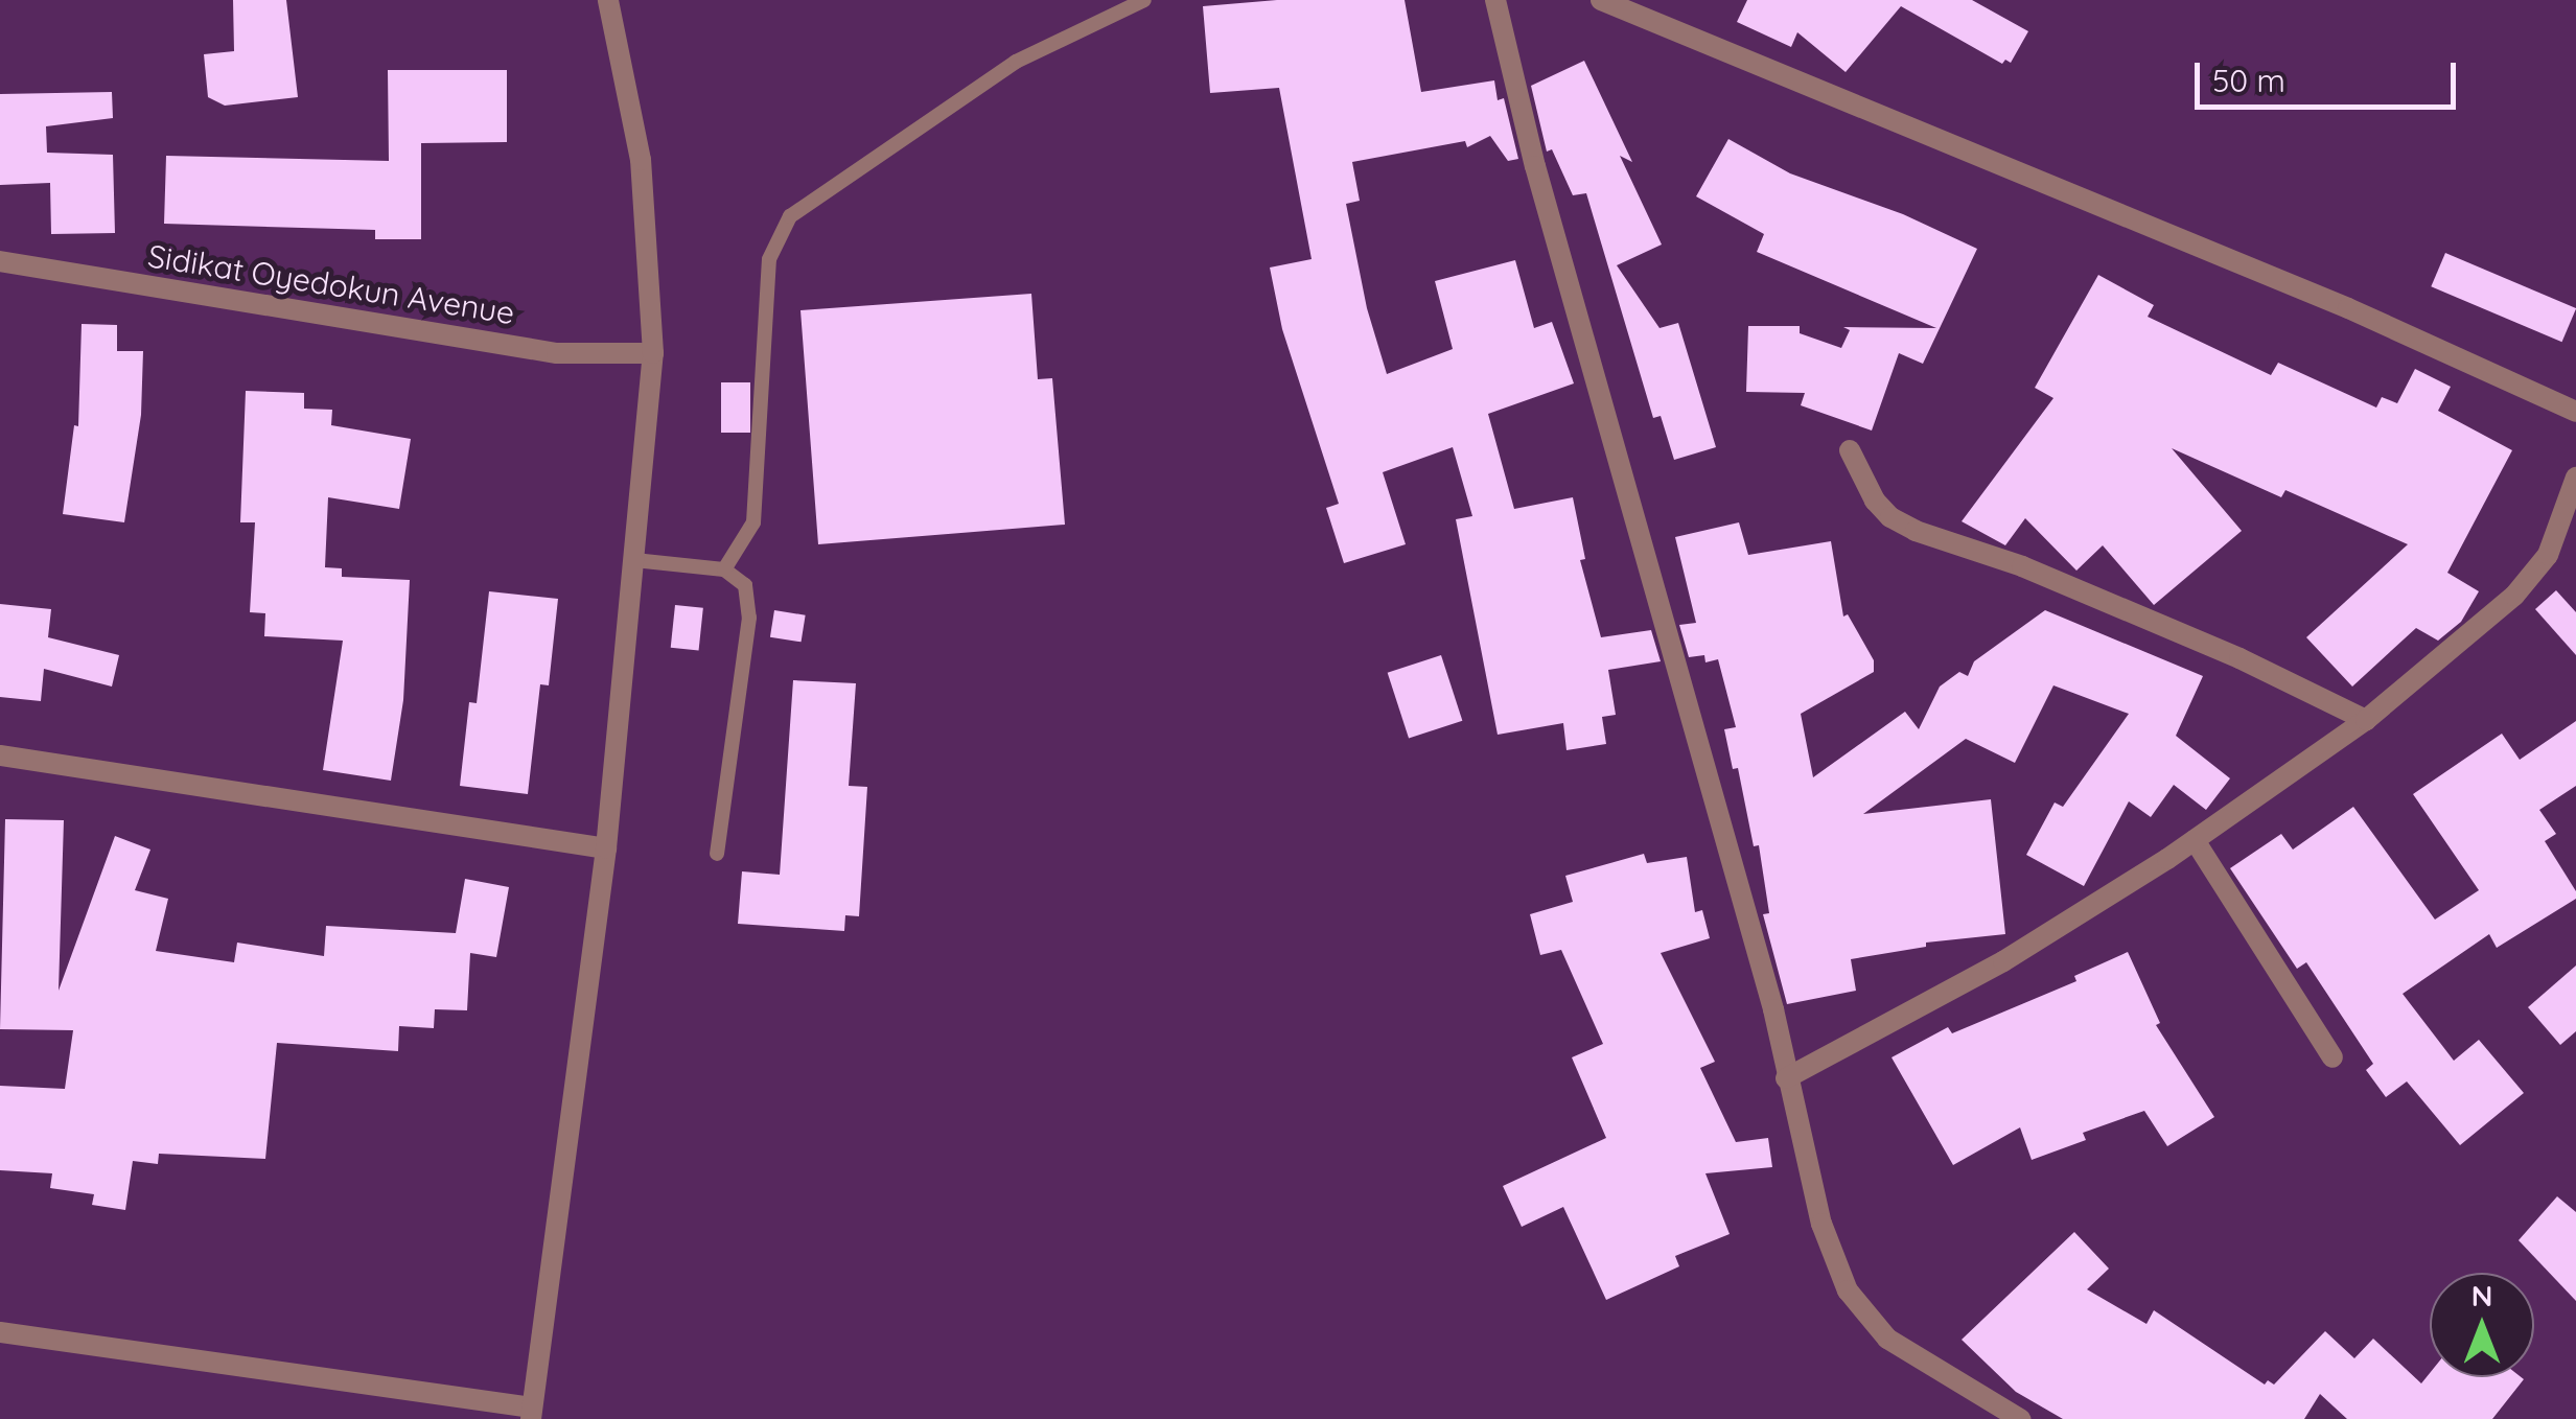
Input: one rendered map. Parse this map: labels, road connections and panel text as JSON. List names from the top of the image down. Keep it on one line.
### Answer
{"streets":{"street":["Sidikat Oyedokun Avenue"]},"scale_bar":"50 m","north":"top"}
